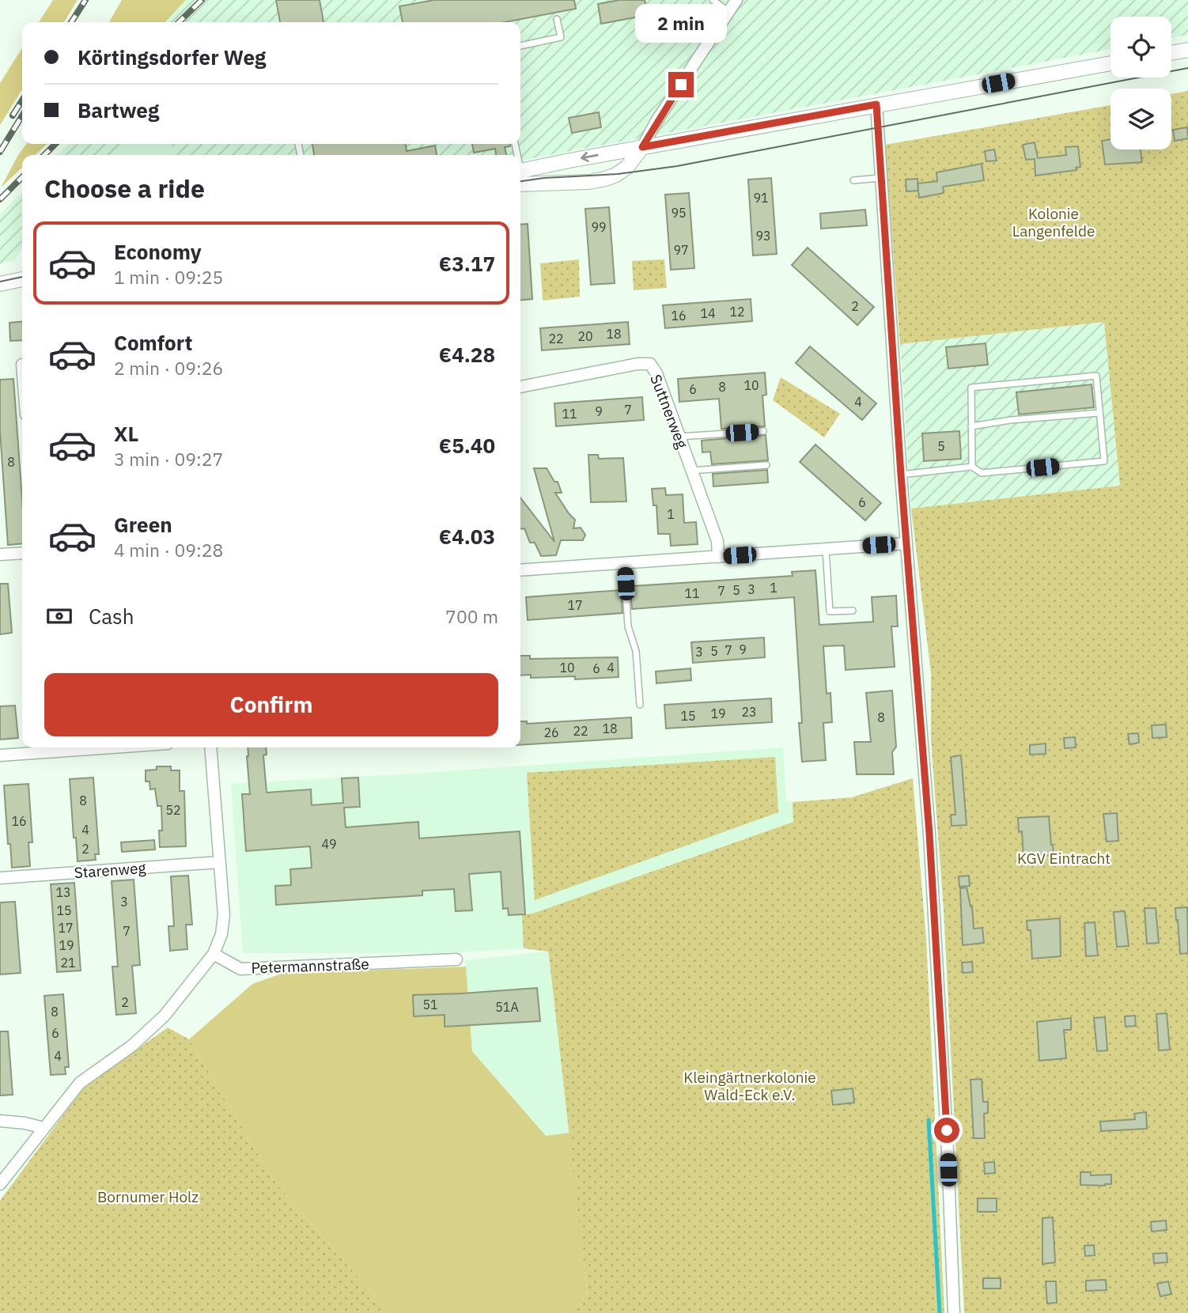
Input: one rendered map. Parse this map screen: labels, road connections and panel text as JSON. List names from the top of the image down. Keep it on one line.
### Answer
{"streets":{"street":["Suttnerweg","Starenweg","Petermannstraße"]},"parks":["Kolonie Langenfelde","KGV Eintracht","Kleingärtnerkolonie Wald-Eck e.V.","Bornumer Holz"],"house_numbers":["91","95","99","93","97","2","12","14","16","18","20","22","10","8","6","4","7","9","11","5","8","6","1","1","3","5","7","11","17","9","7","5","3","10","4","6","23","19","15","8","18","22","26","8","52","16","4","49","2","13","3","15","17","7","19","21","2","51","51A","8","6","4"],"page":{"bubble":"2 min","banner":["Körtingsdorfer Weg","Bartweg"],"heading":"Choose a ride","list":[{"name":"Economy","note":"1 min · 09:25","value":"€3.17"},{"name":"Comfort","note":"2 min · 09:26","value":"€4.28"},{"name":"XL","note":"3 min · 09:27","value":"€5.40"},{"name":"Green","note":"4 min · 09:28","value":"€4.03"}],"pay":["Cash","700 m"],"buttons":"Confirm"}}
